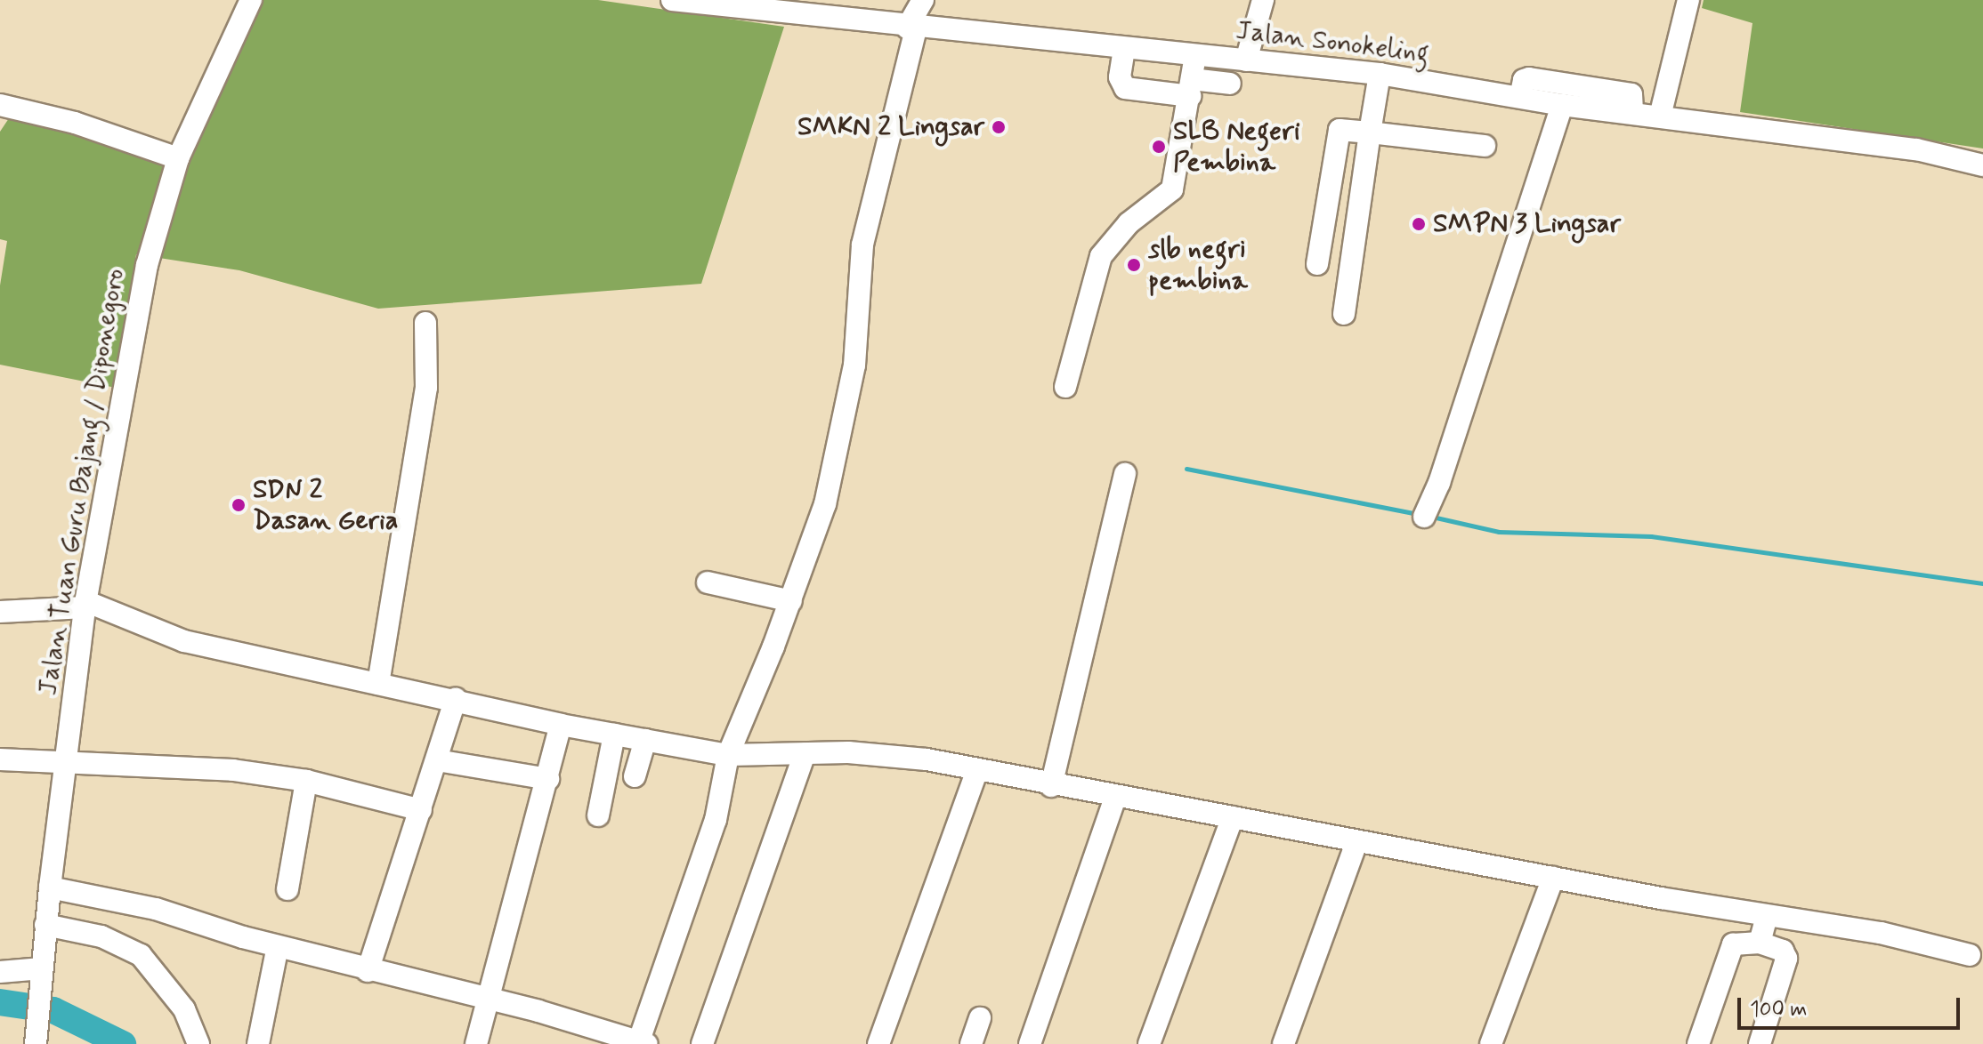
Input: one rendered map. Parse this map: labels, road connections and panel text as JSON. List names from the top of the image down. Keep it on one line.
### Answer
{"streets":{"street":["Jalan Sonokeling","Jalan Tuan Guru Bajang / Diponegoro"]},"places":["SMKN 2 Lingsar","SLB Negeri Pembina","SMPN 3 Lingsar","slb negri pembina","SDN 2 Dasan Geria"],"scale_bar":"100 m"}
